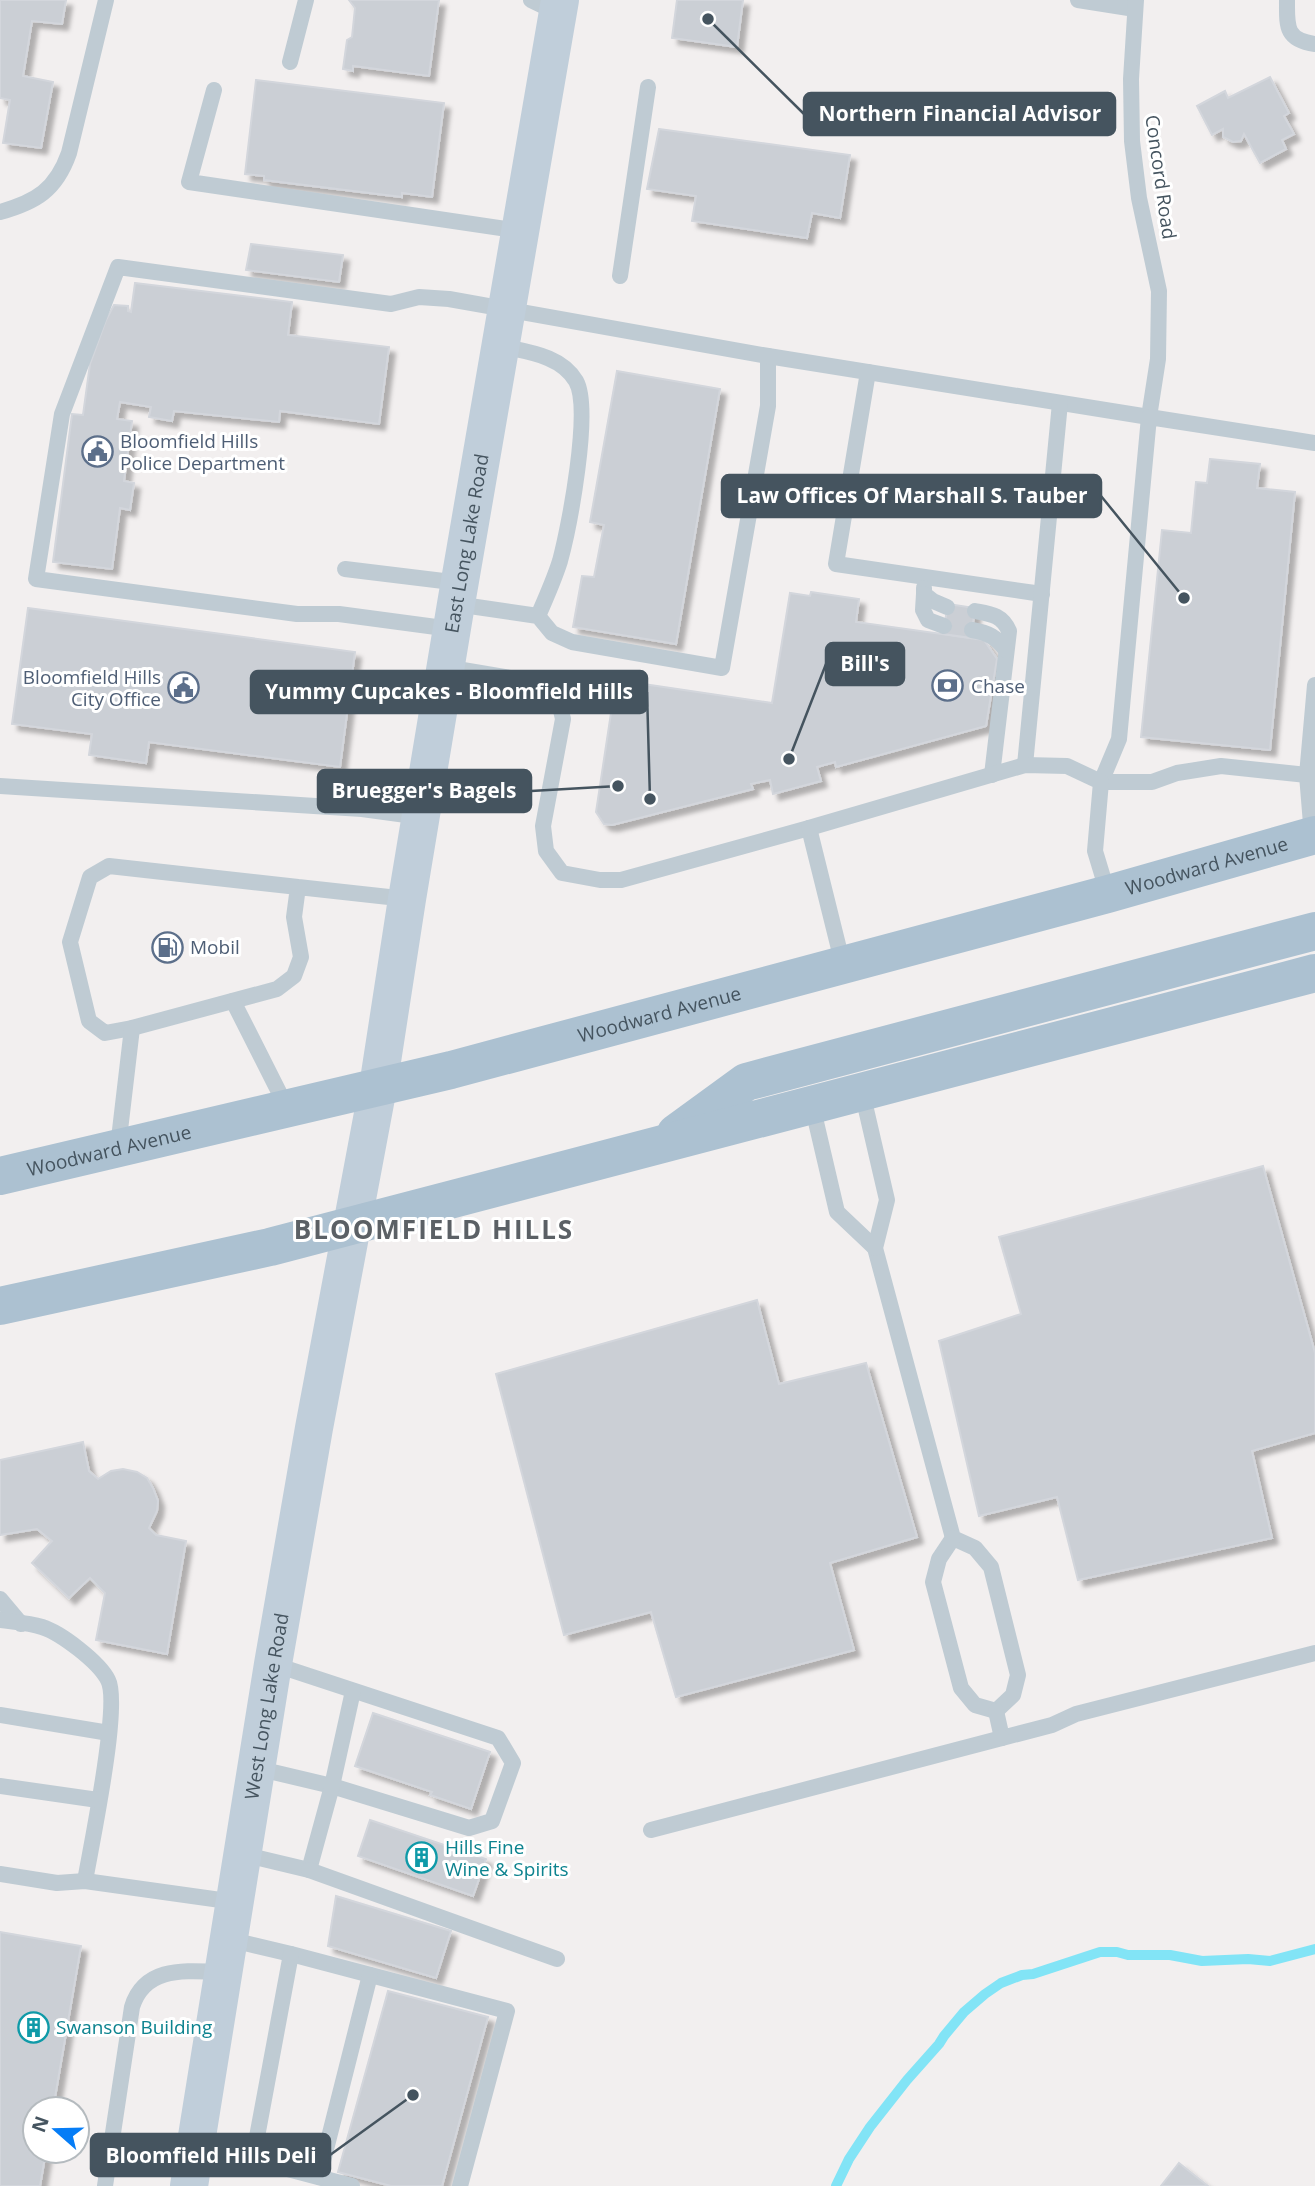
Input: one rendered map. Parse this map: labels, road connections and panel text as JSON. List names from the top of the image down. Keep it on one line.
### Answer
{"streets":{"main road":["East Long Lake Road","Woodward Avenue","West Long Lake Road"],"lane":["Concord Road"]},"crossings":[["Concord Road","Woodward Avenue"],["East Long Lake Road","Woodward Avenue"],["East Long Lake Road","West Long Lake Road"],["Woodward Avenue","West Long Lake Road"]],"districts":["BLOOMFIELD HILLS"],"places":{"other":["Northern Financial Advisor","Law Offices Of Marshall S. Tauber","Bill's","Bruegger's Bagels","Yummy Cupcakes - Bloomfield Hills","Bloomfield Hills Deli"],"public building":["Bloomfield Hills Police Department","Bloomfield Hills City Office"],"bank":["Chase"],"fuel station":["Mobil"],"building":["Hills Fine Wine & Spirits","Swanson Building"]},"north":"left"}
